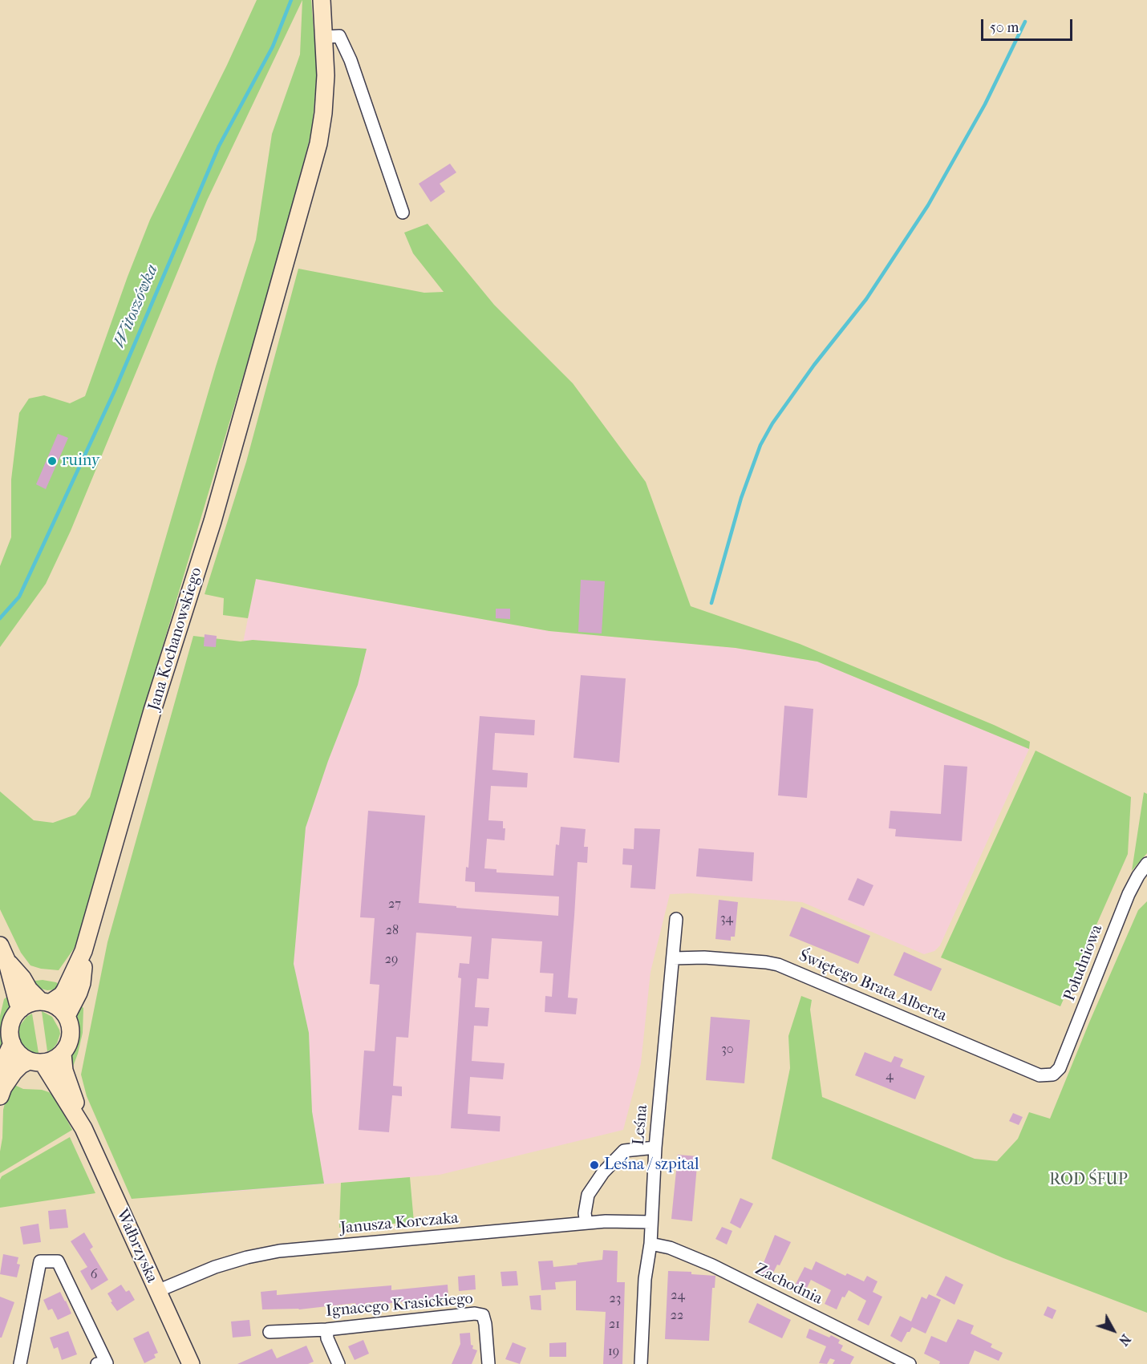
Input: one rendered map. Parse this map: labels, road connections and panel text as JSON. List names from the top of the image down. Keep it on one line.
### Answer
{"streets":{"street":["Jana Kochanowskiego","Południowa","Świętego Brata Alberta","Leśna","Janusza Korczaka","Wałbrzyska","Zachodnia","Ignacego Krasickiego"]},"crossings":[["Jana Kochanowskiego","Wałbrzyska"],["Południowa","Świętego Brata Alberta"],["Świętego Brata Alberta","Leśna"],["Leśna","Janusza Korczaka"],["Leśna","Zachodnia"],["Janusza Korczaka","Wałbrzyska"]],"water":["Witoszówka"],"parks":["ROD ŚFUP"],"places":["ruiny","Leśna / szpital"],"house_numbers":["27","34","28","29","30","4","6","24","23","22","21","19"],"scale_bar":"50 m","north":"bottom right"}
